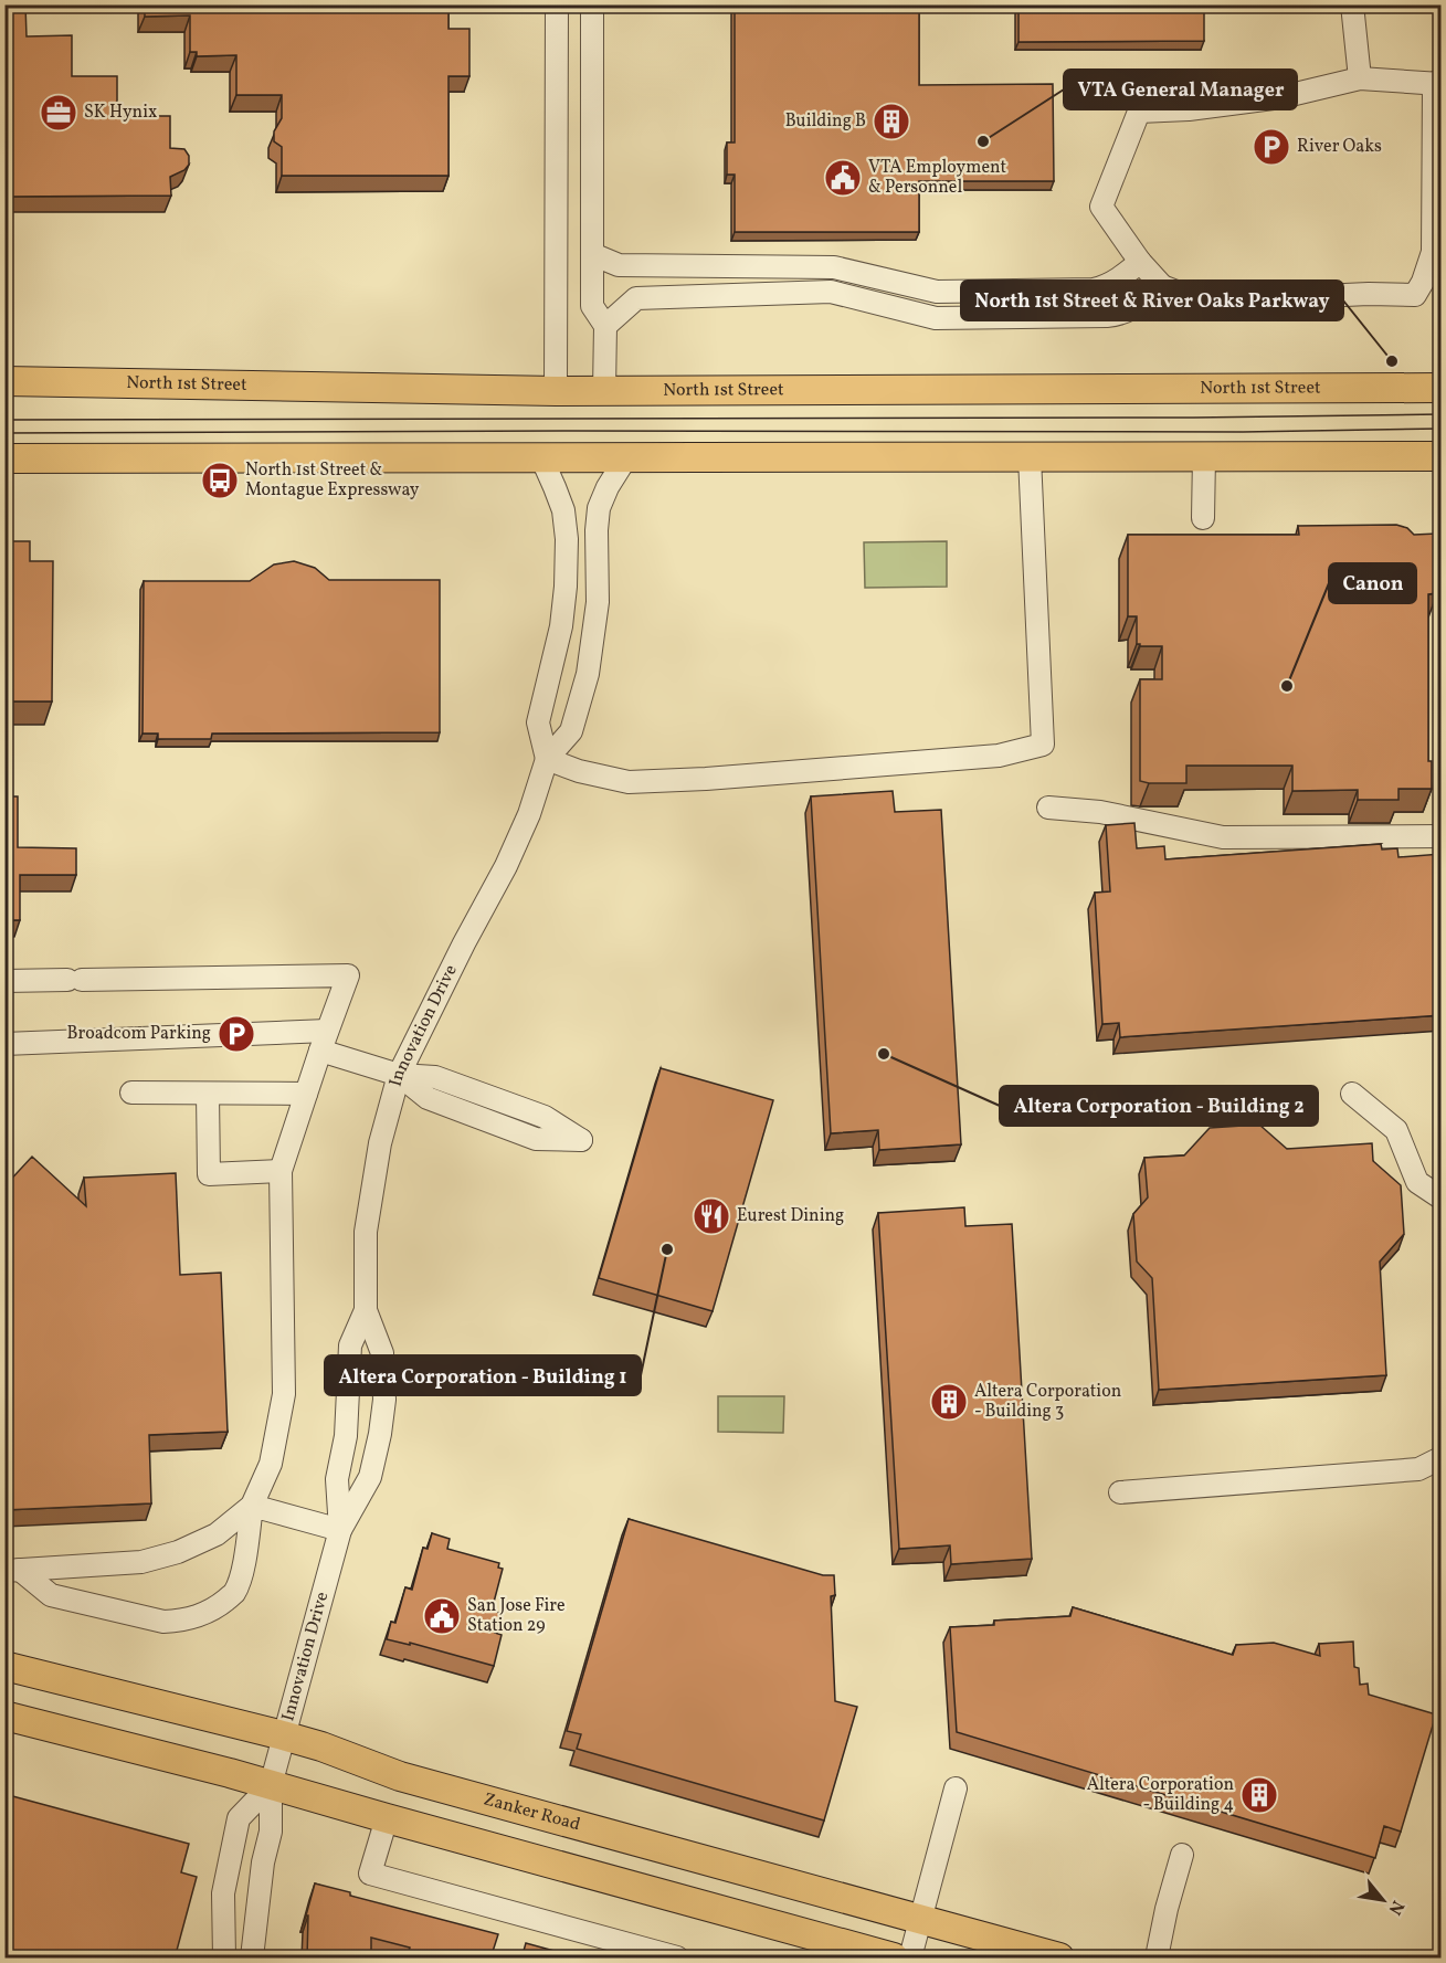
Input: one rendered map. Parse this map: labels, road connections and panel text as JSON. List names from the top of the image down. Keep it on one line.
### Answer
{"streets":{"main road":["North 1st Street","Zanker Road"],"street":["Innovation Drive"]},"crossings":[["Innovation Drive","Zanker Road"]],"places":{"office":["SK Hynix"],"building":["Building B","Altera Corporation - Building 3","Altera Corporation - Building 4"],"other":["VTA General Manager","North 1st Street & River Oaks Parkway","Canon","Altera Corporation - Building 2","Altera Corporation - Building 1"],"parking":["River Oaks","Broadcom Parking"],"public building":["VTA Employment & Personnel","San Jose Fire Station 29"],"bus stop":["North 1st Street & Montague Expressway"],"restaurant":["Eurest Dining"]},"north":"bottom right"}
